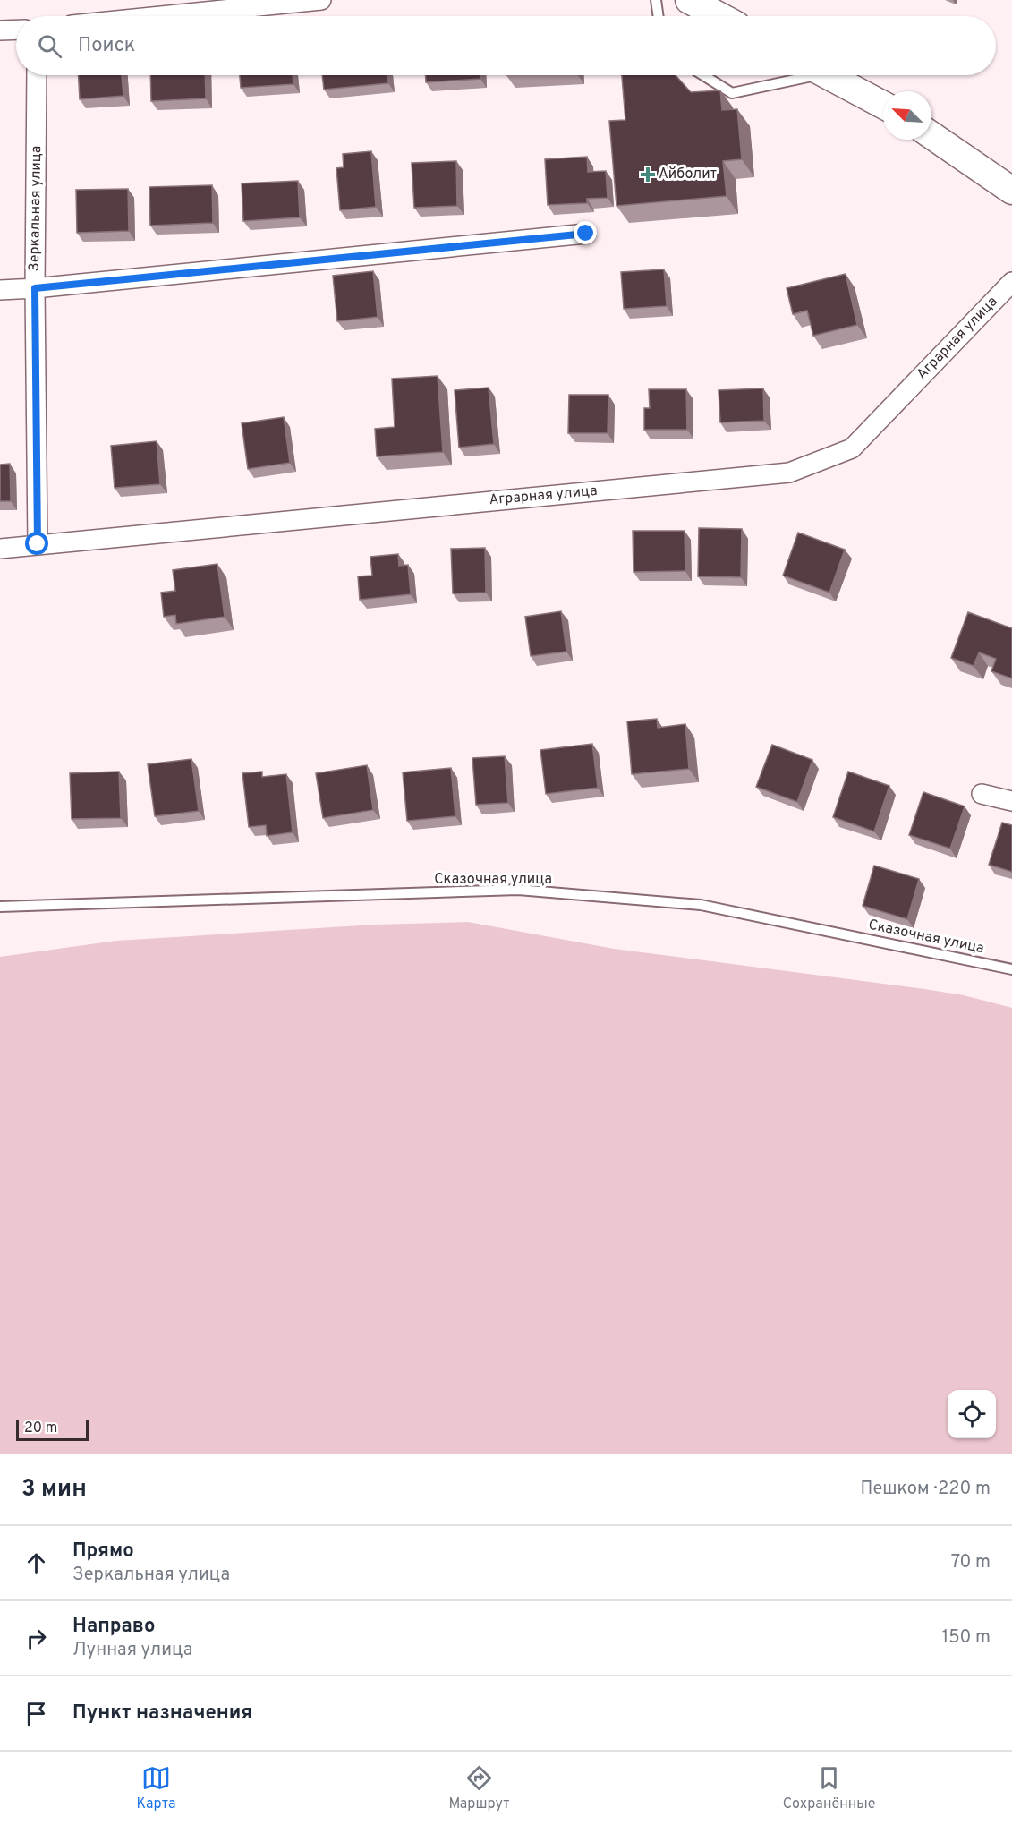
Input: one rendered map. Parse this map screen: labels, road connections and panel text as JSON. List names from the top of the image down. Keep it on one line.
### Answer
{"streets":{"street":["Зеркальная улица","Аграрная улица"],"lane":["Сказочная улица"]},"crossings":[["Зеркальная улица","Аграрная улица"]],"places":{"health":["Айболит"]},"scale_bar":"20 m","north":"top left","page":{"search":"Поиск","scale":"20 m","heading":["3 мин","Пешком · 220 m"],"list":[["Прямо","Зеркальная улица","70 m"],["Направо","Лунная улица","150 m"],"Пункт назначения"],"nav":["Карта","Маршрут","Сохранённые"]}}
